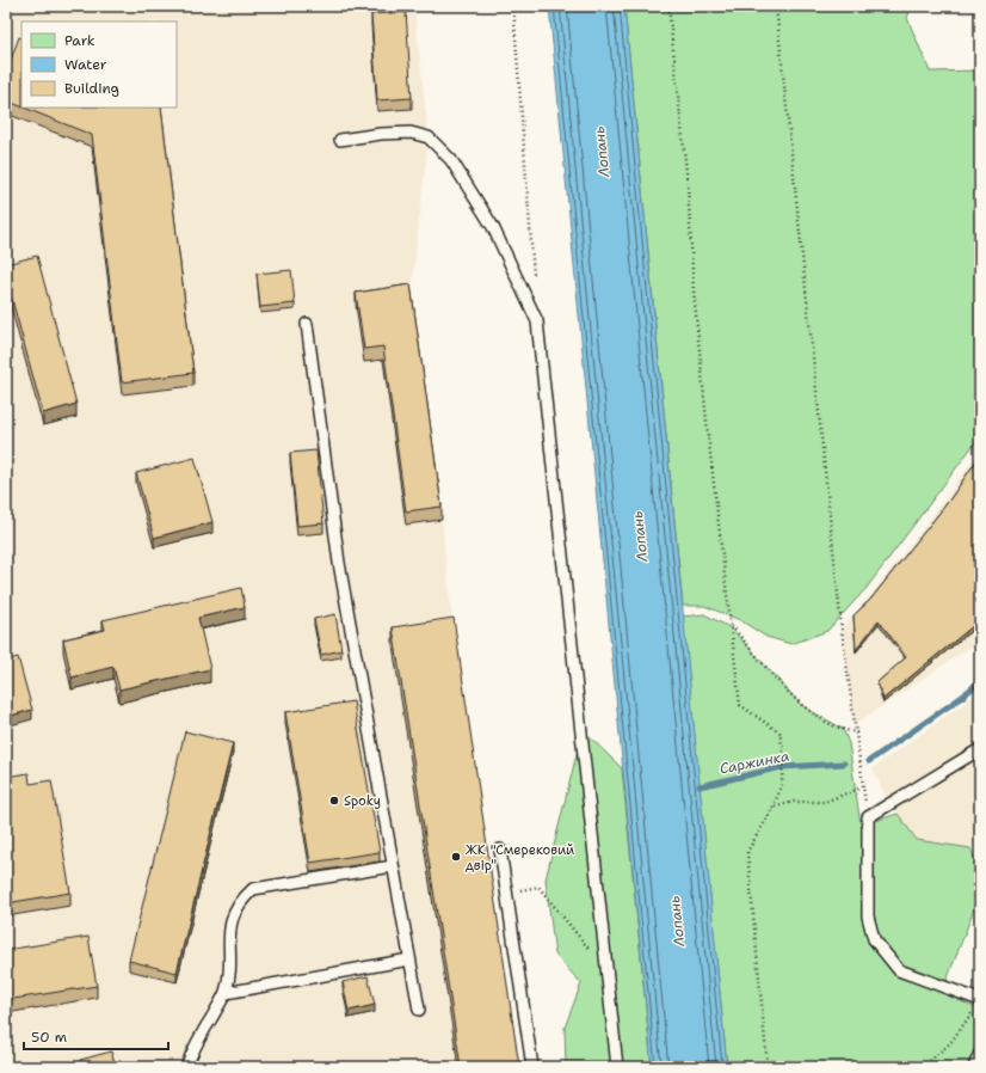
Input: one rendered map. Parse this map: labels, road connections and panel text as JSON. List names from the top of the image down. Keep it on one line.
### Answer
{"water":["Лопань","Саржинка"],"places":["Spoky","ЖК \"Смерековий двір\""],"legend":["Park","Water","Building"],"scale_bar":"50 m"}
